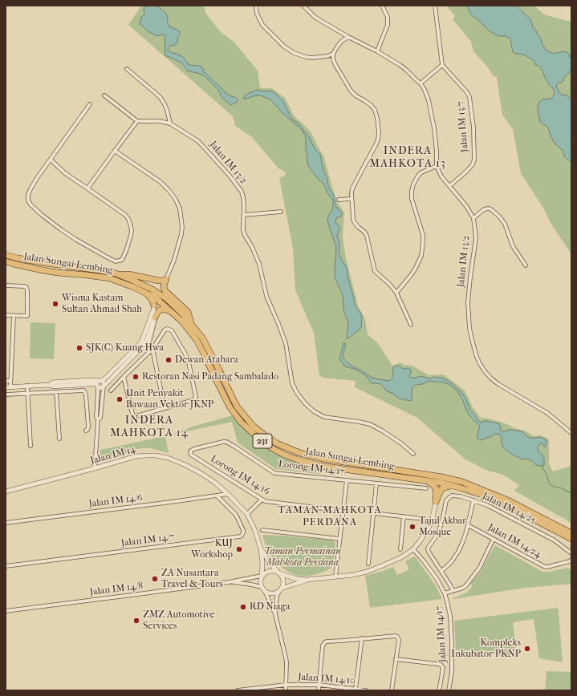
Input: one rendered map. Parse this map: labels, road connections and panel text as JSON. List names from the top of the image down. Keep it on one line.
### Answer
{"streets":{"main road":["Jalan Sungai Lembing","231"],"street":["Jalan IM 13/7","Jalan IM 13/2","Jalan IM 14","Lorong IM 14/17","Lorong IM 14/16","Jalan IM 14/6","Jalan IM 14/25","Jalan IM 14/7","Jalan IM 14/24","Jalan IM 14/8","Jalan IM 14/17","Jalan IM 14/10"]},"crossings":[["Jalan IM 13/7","Jalan IM 13/2"],["Jalan IM 14","Jalan IM 14/6"],["Lorong IM 14/17","Lorong IM 14/16"],["Jalan IM 14/6","Jalan IM 14/7"]],"districts":["INDERA MAHKOTA 13","INDERA MAHKOTA 14","TAMAN MAHKOTA PERDANA"],"parks":["Taman Permainan Mahkota Perdana"],"places":["Wisma Kastam Sultan Ahmad Shah","SJK(C) Kuang Hwa","Dewan Atabara","Restoran Nasi Padang Sambalado","Unit Penyakit Bawaan Vektor JKNP","Tajul Akbar Mosque","KUJ Workshop","ZA Nusantara Travel & Tours","RD Niaga","ZMZ Automotive Services","Kompleks Inkubator PKNP"]}
